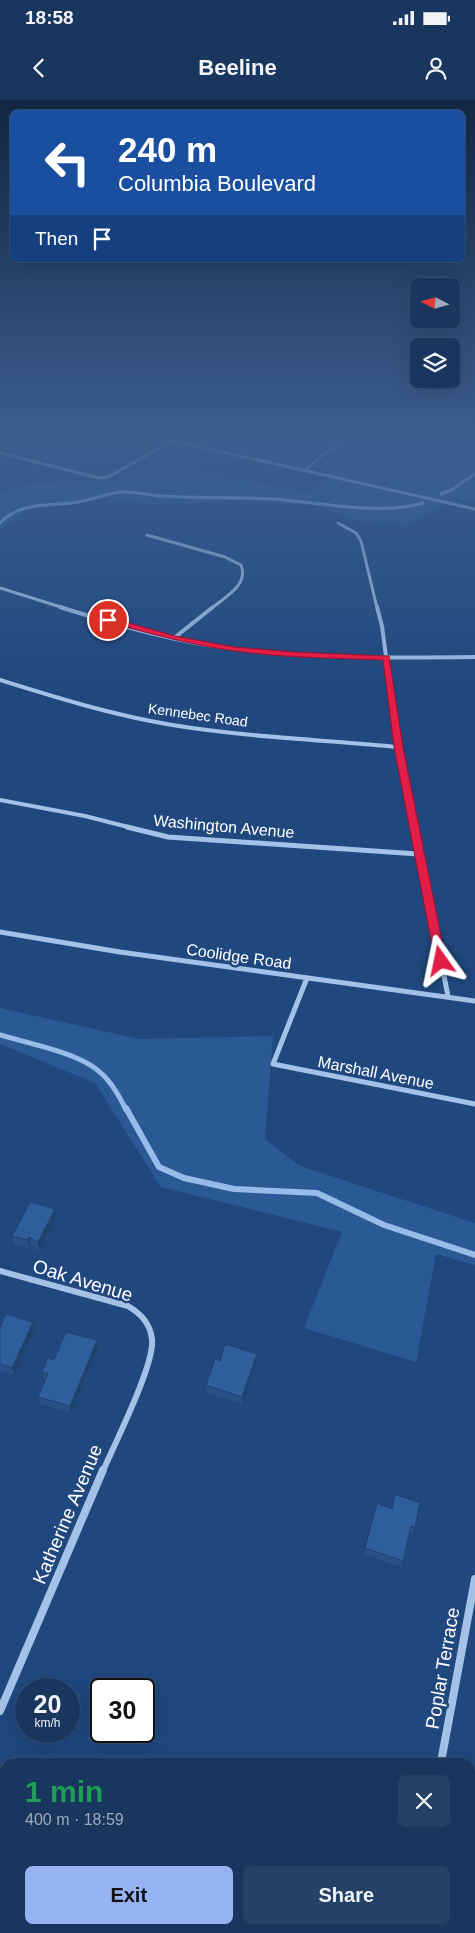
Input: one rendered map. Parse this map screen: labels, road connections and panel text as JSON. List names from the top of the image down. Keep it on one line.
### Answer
{"streets":{"street":["Kennebec Road","Washington Avenue","Coolidge Road","Marshall Avenue","Oak Avenue","Katherine Avenue","Poplar Terrace"]},"crossings":[["Coolidge Road","Marshall Avenue"],["Oak Avenue","Katherine Avenue"]],"north":"left","page":{"status":"18:58","header":"Beeline","turn":["240 m","Columbia Boulevard"],"then":"Then","speed":"20 km/h","limit":"30","heading":["1 min","400 m · 18:59"],"buttons":["Exit","Share"]}}
